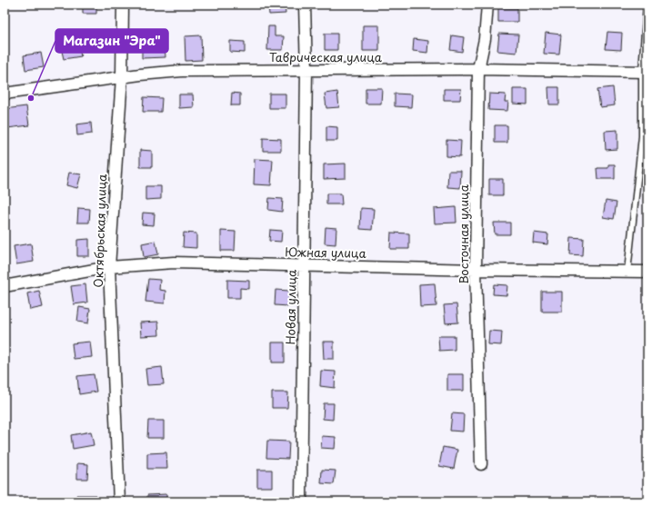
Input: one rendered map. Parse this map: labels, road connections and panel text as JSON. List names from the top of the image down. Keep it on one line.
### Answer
{"streets":{"street":["Таврическая улица","Октябрьская улица","Восточная улица","Южная улица","Новая улица"]},"crossings":[["Таврическая улица","Октябрьская улица"],["Таврическая улица","Восточная улица"],["Таврическая улица","Новая улица"],["Октябрьская улица","Южная улица"],["Восточная улица","Южная улица"],["Южная улица","Новая улица"]],"places":["Магазин \"Эра\""]}
